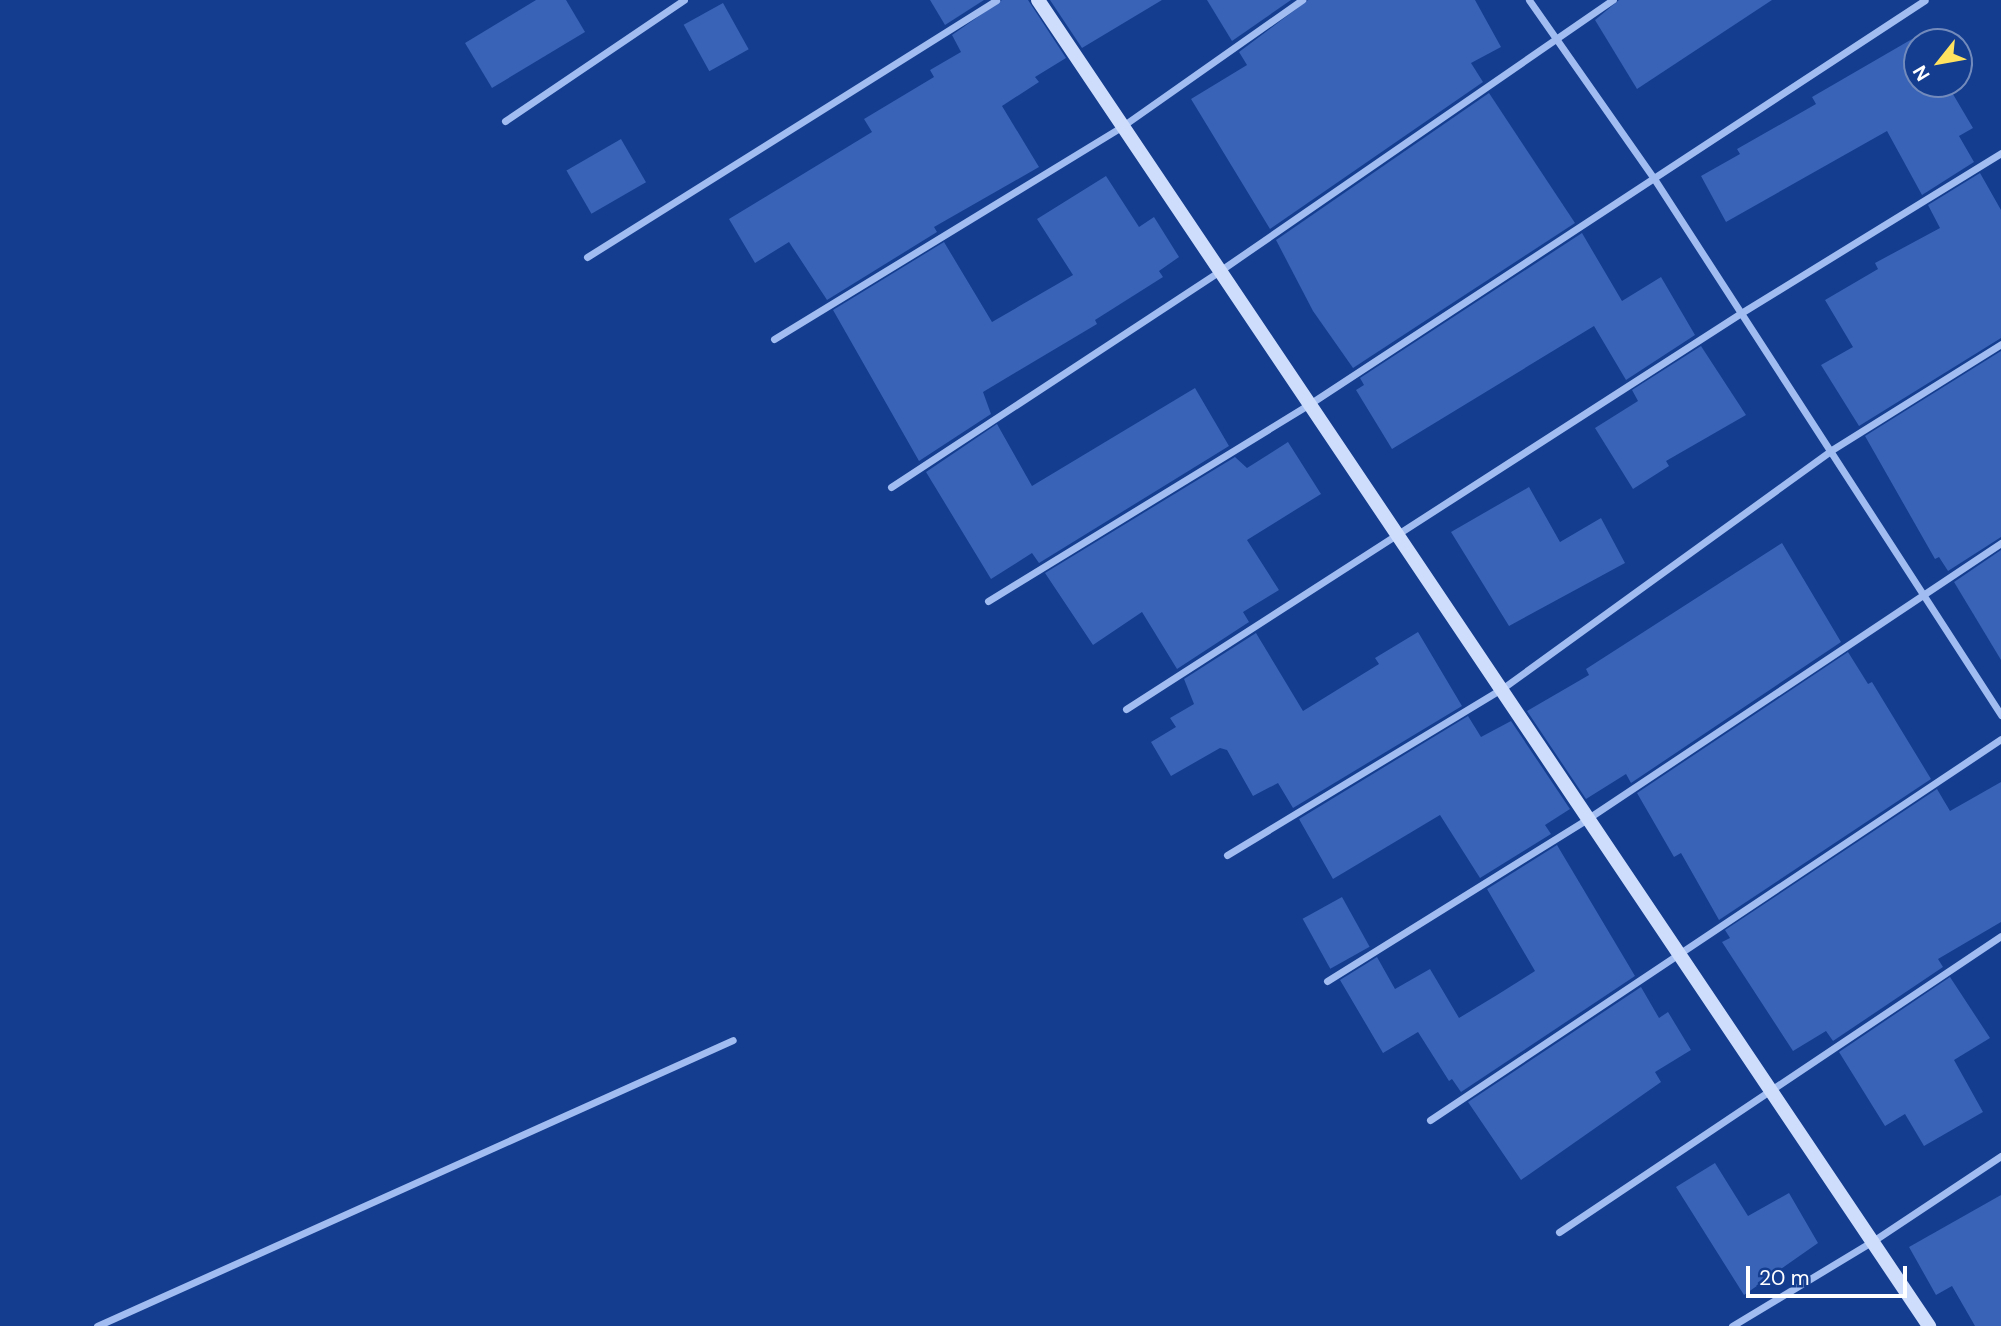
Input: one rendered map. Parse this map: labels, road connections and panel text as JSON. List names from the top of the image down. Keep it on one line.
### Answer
{"scale_bar":"20 m","north":"bottom left"}
